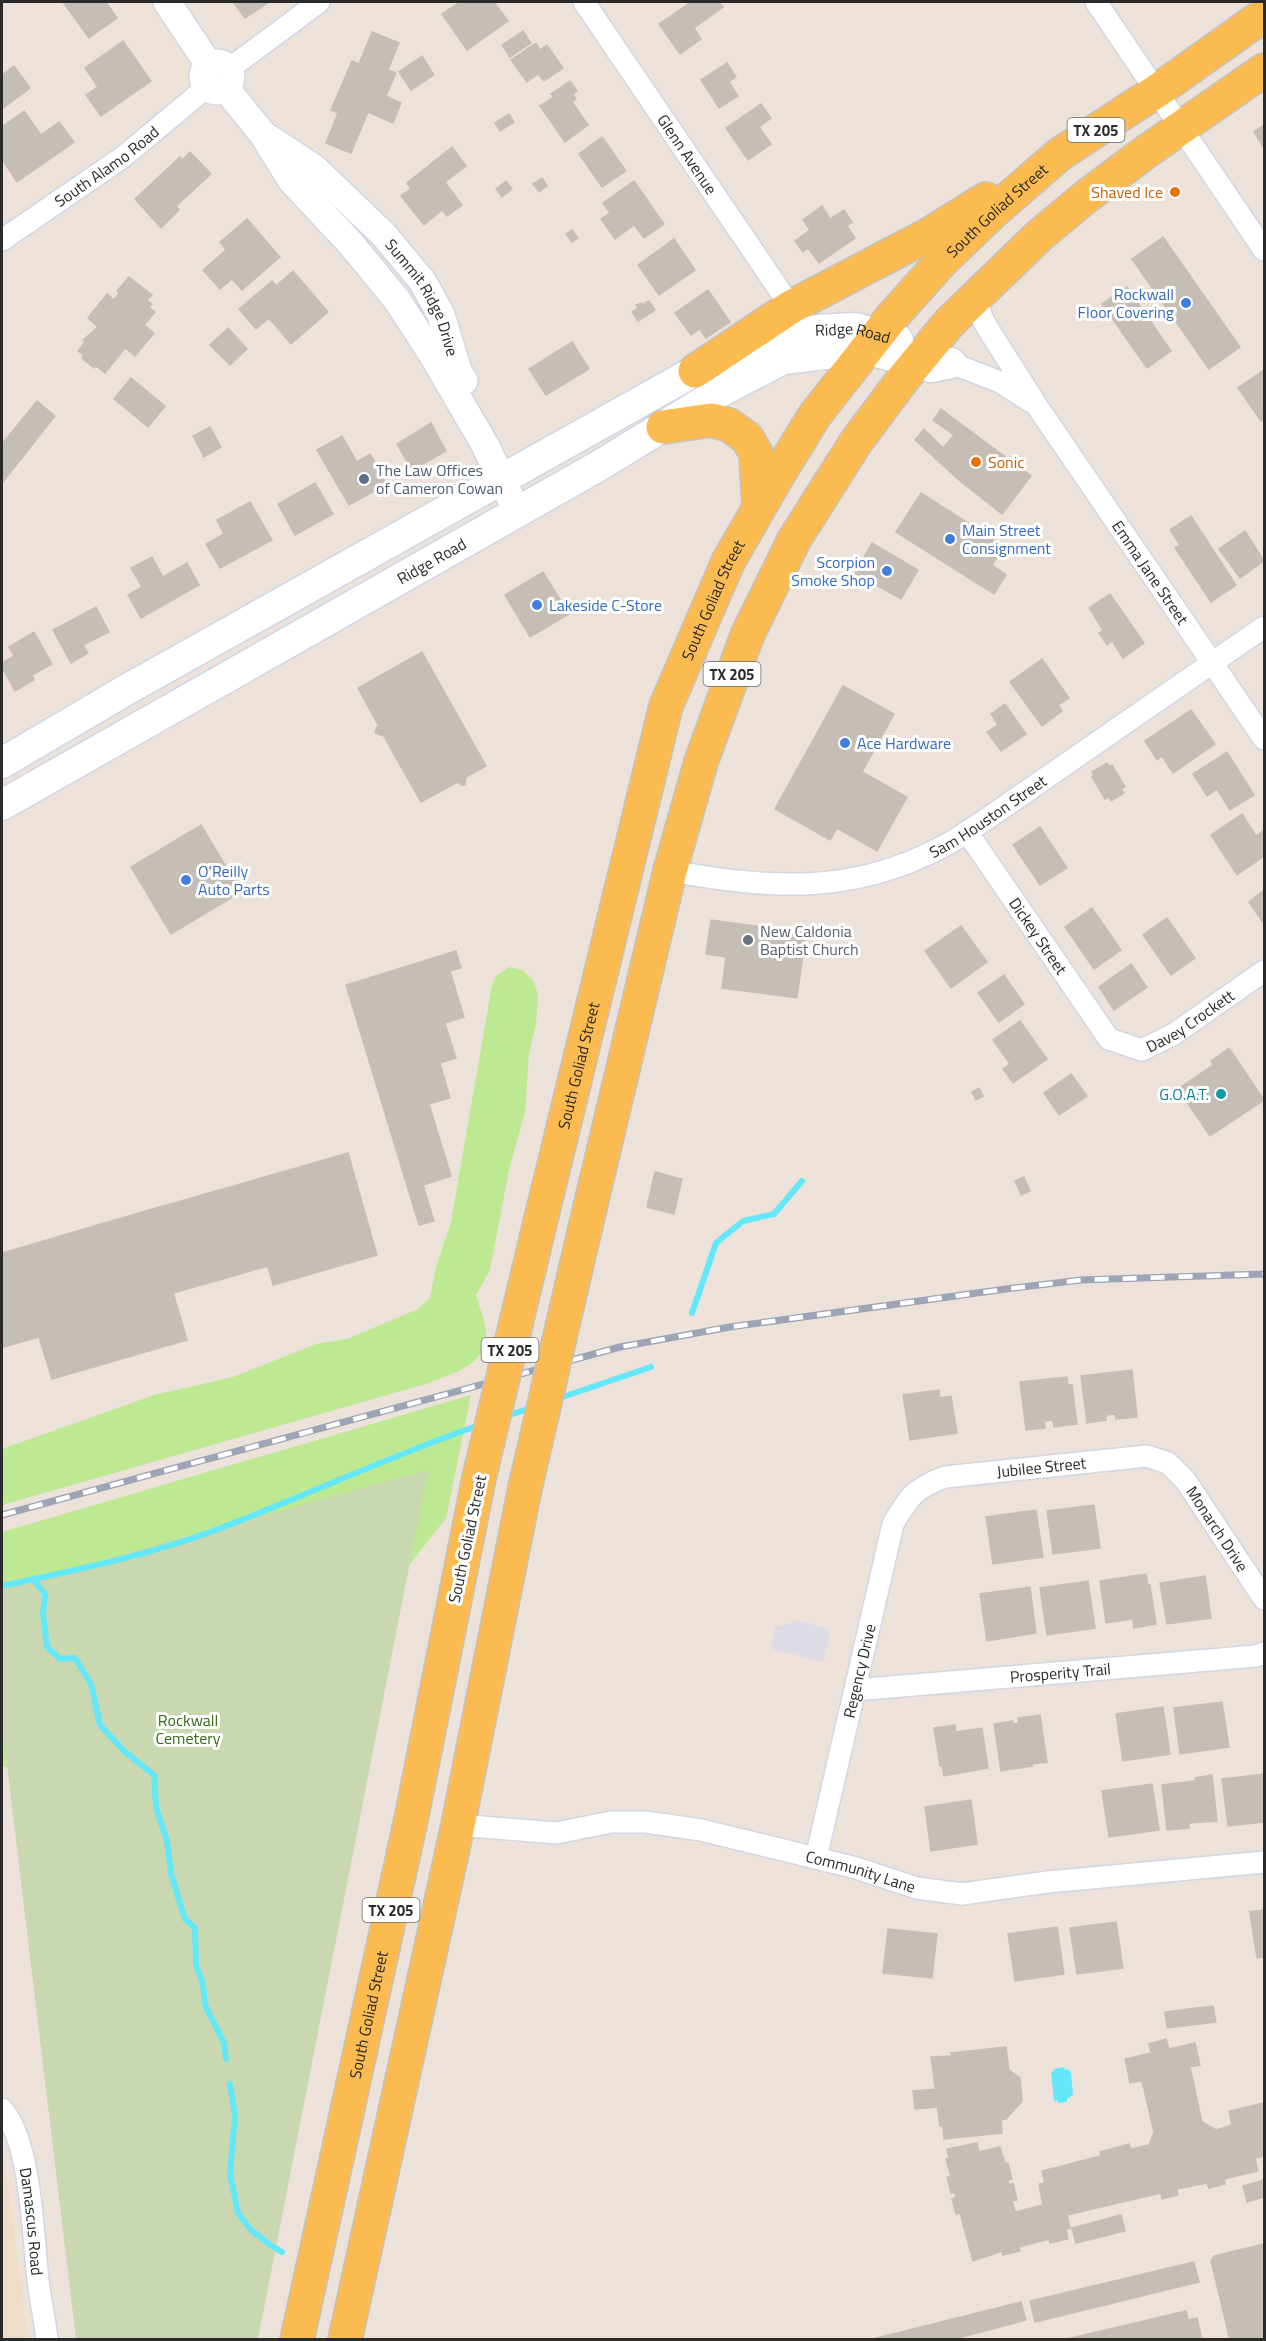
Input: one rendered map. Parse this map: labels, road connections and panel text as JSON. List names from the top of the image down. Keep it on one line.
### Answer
{"streets":{"main road":["TX 205","South Goliad Street","Ridge Road"],"street":["Glenn Avenue","South Alamo Road","Summit Ridge Drive","Emma Jane Street","Sam Houston Street","Dickey Street","Davey Crockett","Jubilee Street","Monarch Drive","Regency Drive","Prosperity Trail","Community Lane","Damascus Road"]},"crossings":[["TX 205","Ridge Road"],["TX 205","Emma Jane Street"],["TX 205","Sam Houston Street"],["TX 205","Community Lane"],["South Alamo Road","Summit Ridge Drive"],["South Goliad Street","Ridge Road"],["Summit Ridge Drive","Ridge Road"],["Ridge Road","Emma Jane Street"],["Emma Jane Street","Sam Houston Street"],["Sam Houston Street","Dickey Street"],["Dickey Street","Davey Crockett"],["Jubilee Street","Monarch Drive"],["Jubilee Street","Regency Drive"],["Regency Drive","Prosperity Trail"],["Regency Drive","Community Lane"]],"parks":["Rockwall Cemetery"],"places":["Shaved Ice","Rockwall Floor Covering","Sonic","The Law Offices of Cameron Cowan","Main Street Consignment","Scorpion Smoke Shop","Lakeside C-Store","Ace Hardware","O'Reilly Auto Parts","New Caldonia Baptist Church","G.O.A.T."]}
